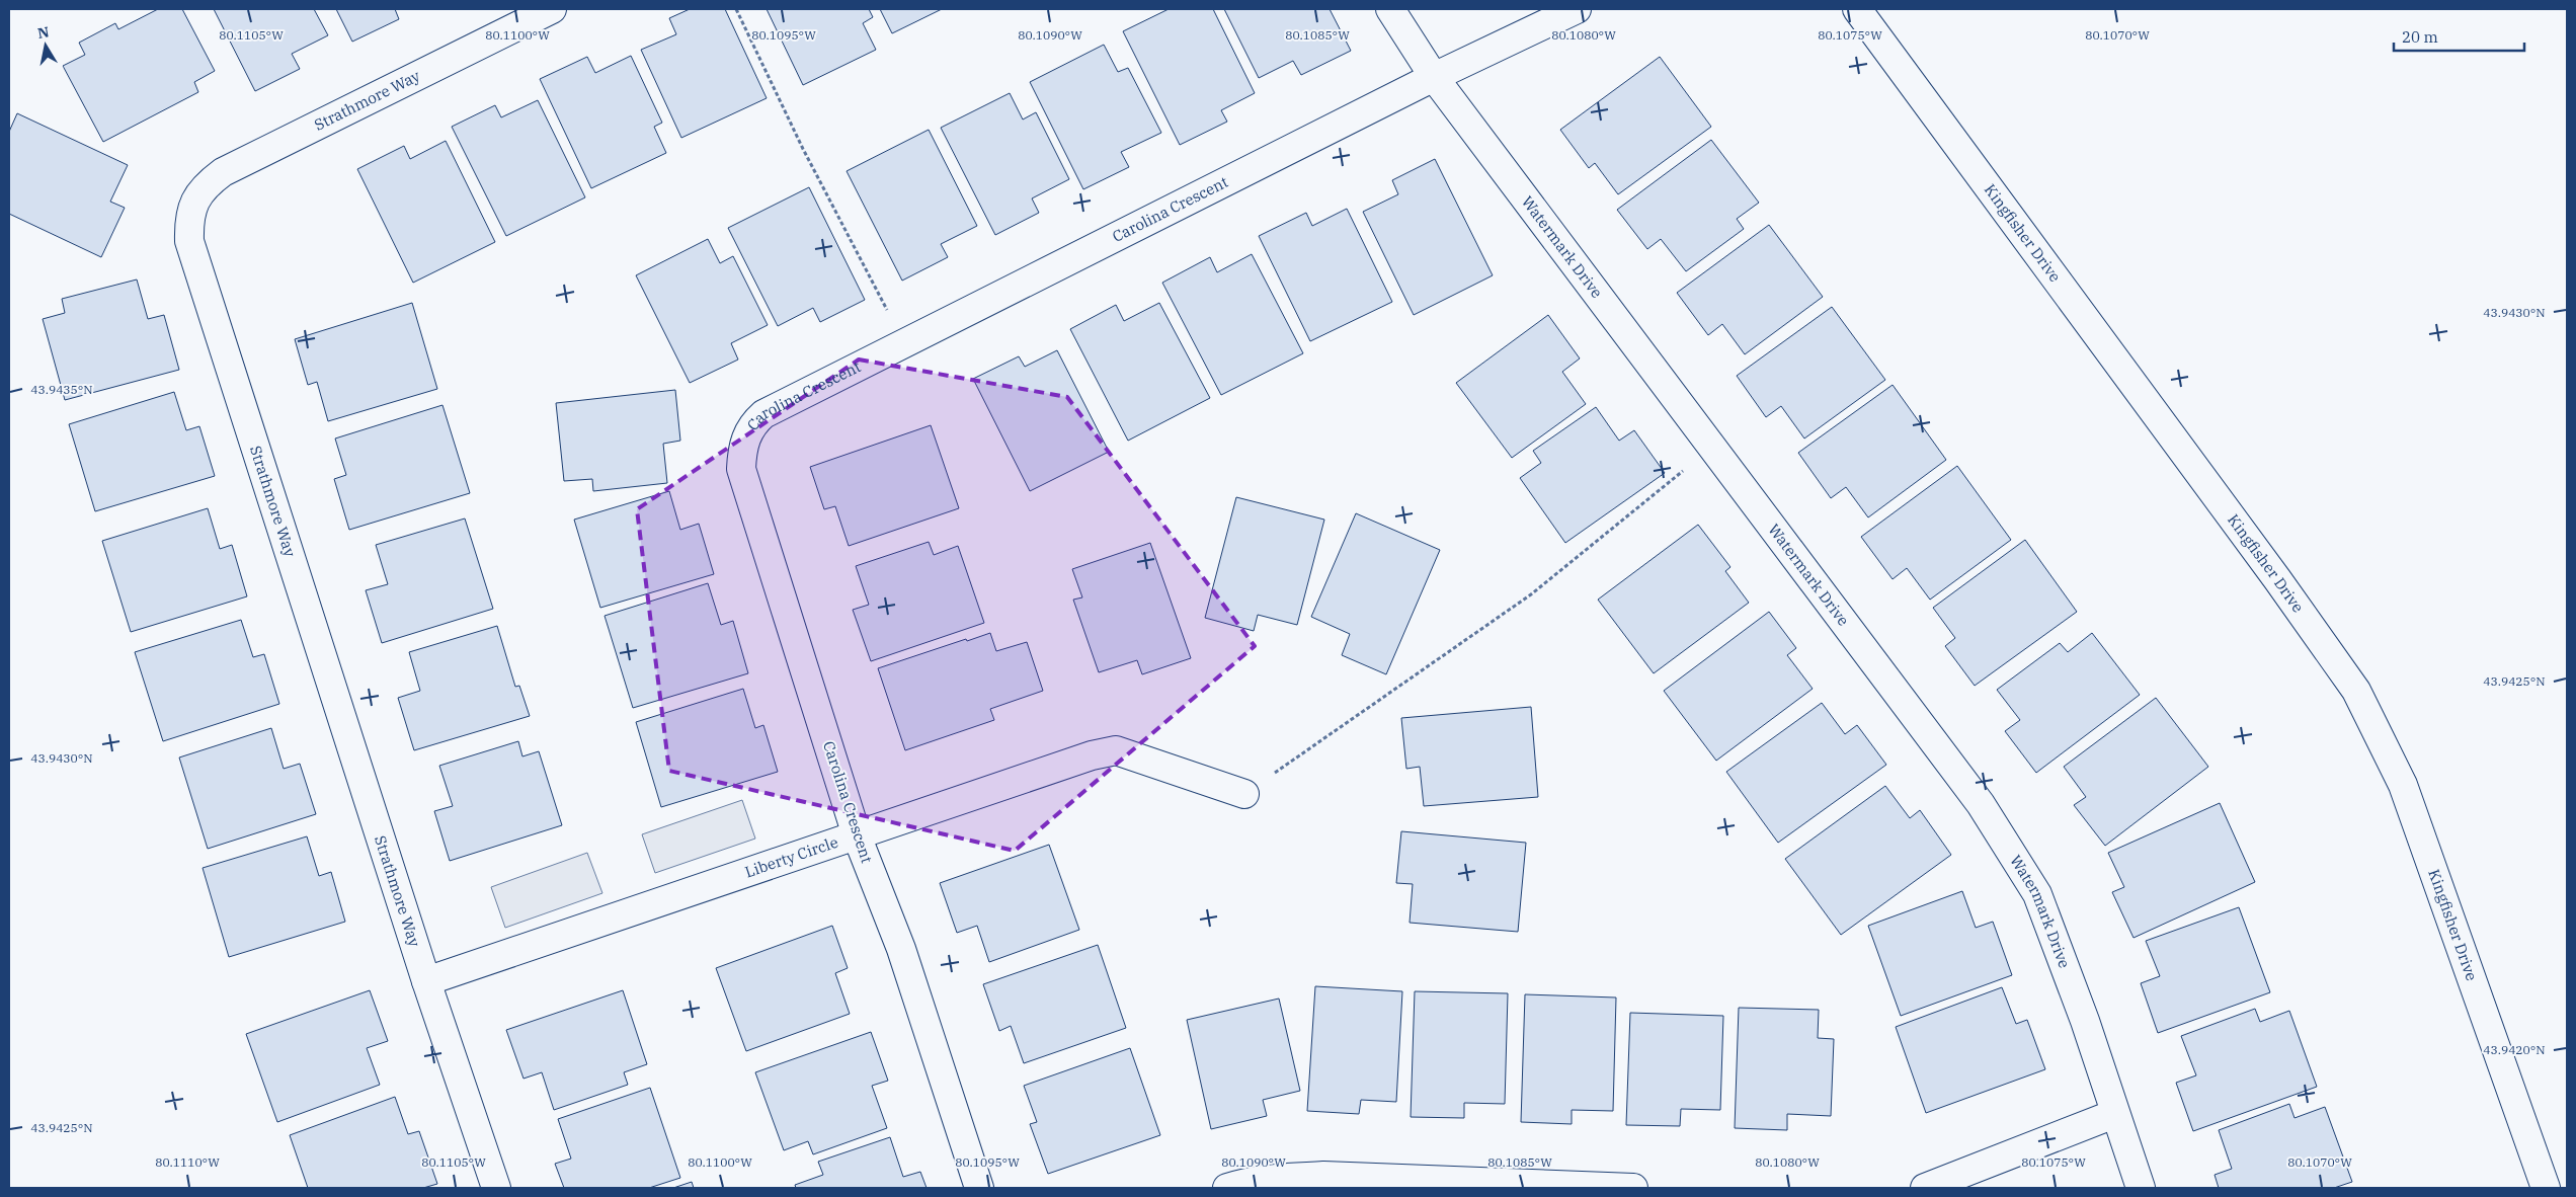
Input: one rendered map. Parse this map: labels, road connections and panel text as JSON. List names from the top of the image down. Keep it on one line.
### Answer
{"streets":{"street":["Strathmore Way","Carolina Crescent","Kingfisher Drive","Watermark Drive","Liberty Circle"]},"crossings":[["Strathmore Way","Liberty Circle"],["Carolina Crescent","Watermark Drive"],["Carolina Crescent","Liberty Circle"]],"scale_bar":"20 m","north":"top","coordinates":["80.1105°W","80.1100°W","80.1095°W","80.1090°W","80.1080°W","80.1075°W","80.1070°W","80.1085°W","43.9430°N","43.9435°N","43.9425°N","43.9420°N","80.1110°W"]}
